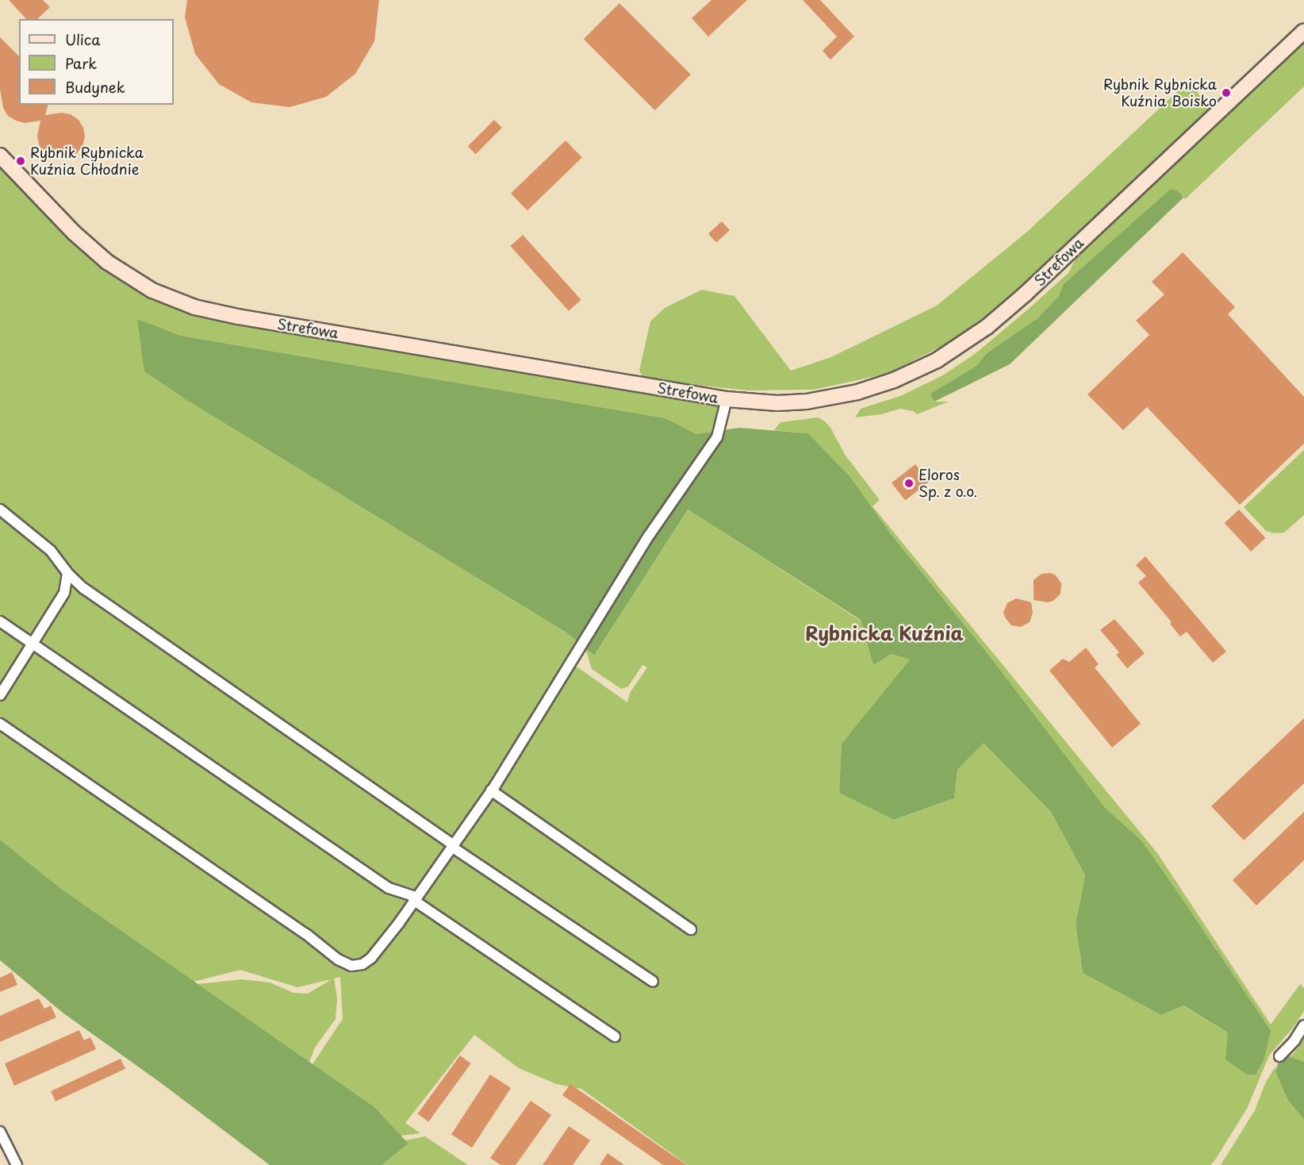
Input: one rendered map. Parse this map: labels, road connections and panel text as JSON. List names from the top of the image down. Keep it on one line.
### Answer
{"streets":{"street":["Strefowa"]},"districts":["Rybnicka Kuźnia"],"places":["Rybnik Rybnicka Kuźnia Boisko","Rybnik Rybnicka Kuźnia Chłodnie","Eloros Sp. z o.o."],"legend":["Ulica","Park","Budynek"]}
